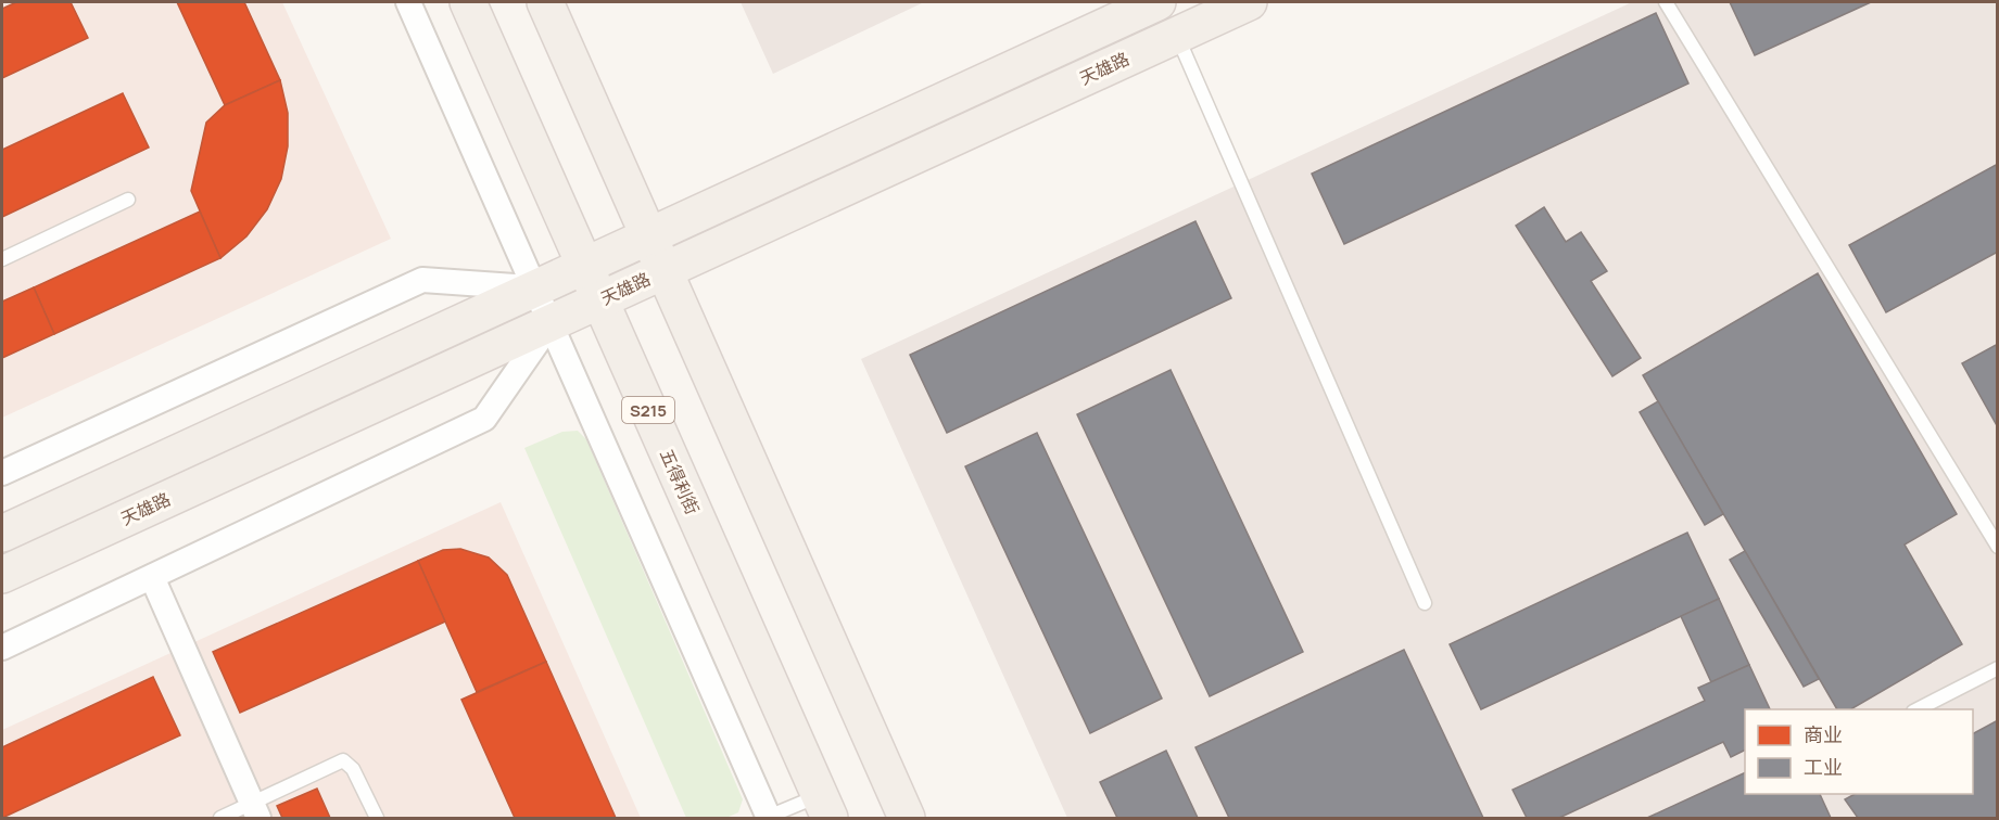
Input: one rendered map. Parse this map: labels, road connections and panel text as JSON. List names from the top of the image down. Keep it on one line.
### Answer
{"streets":{"main road":["天雄路","S215","五得利街"]},"crossings":[["天雄路","五得利街"]],"legend":["商业","工业"]}
